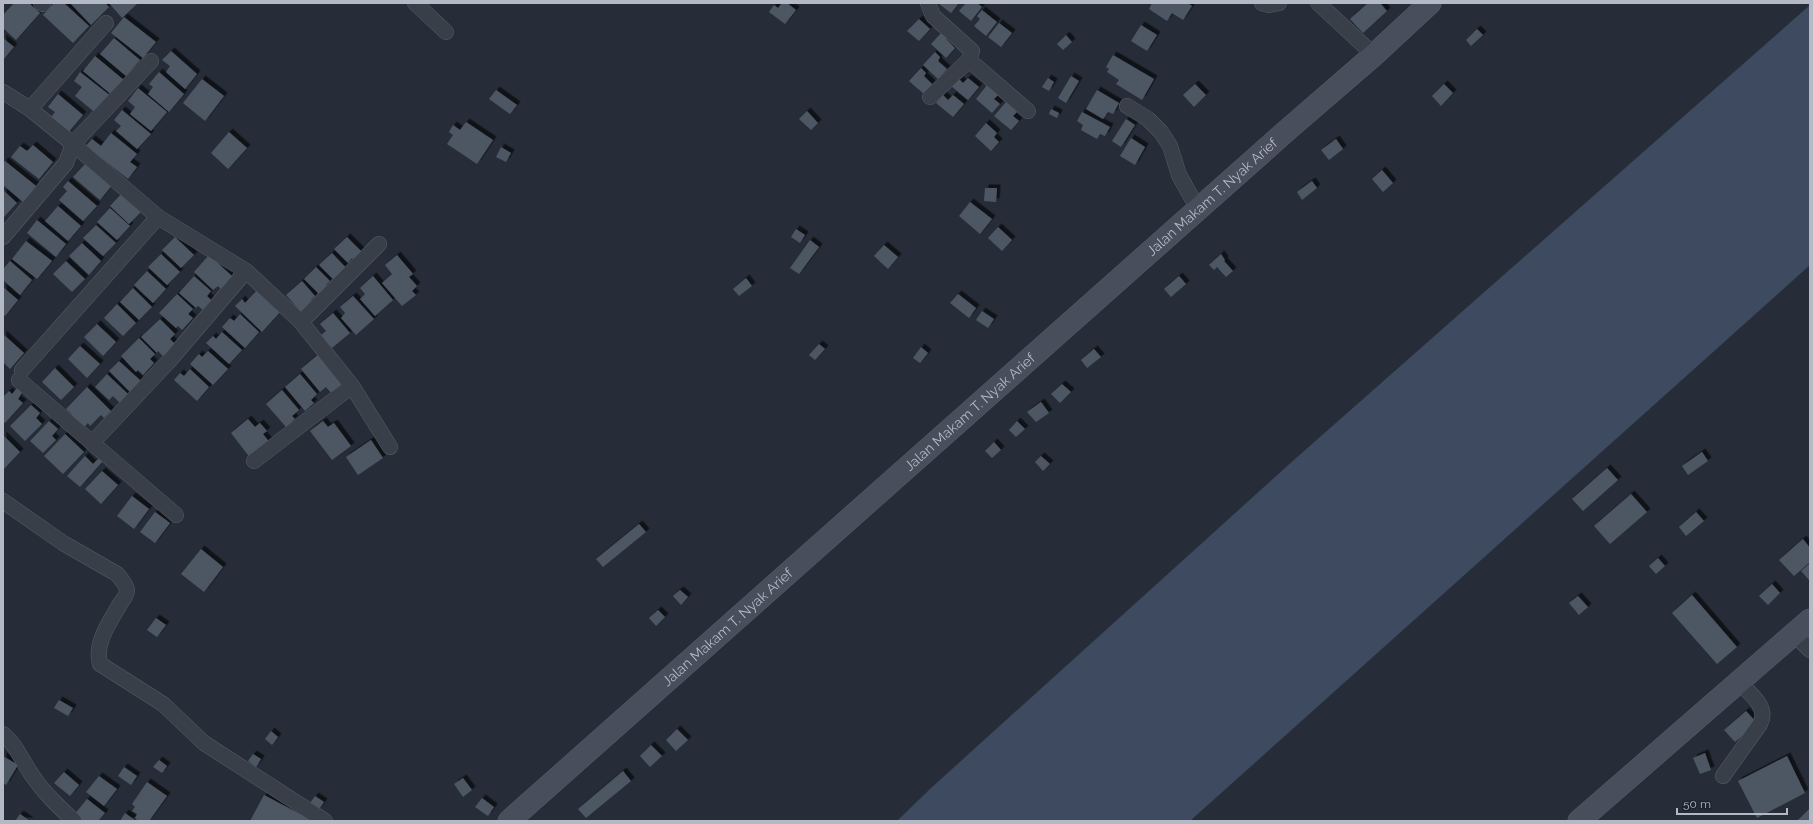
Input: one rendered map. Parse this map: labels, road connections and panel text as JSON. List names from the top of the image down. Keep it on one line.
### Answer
{"streets":{"street":["Jalan Makam T. Nyak Arief"]},"scale_bar":"50 m"}
